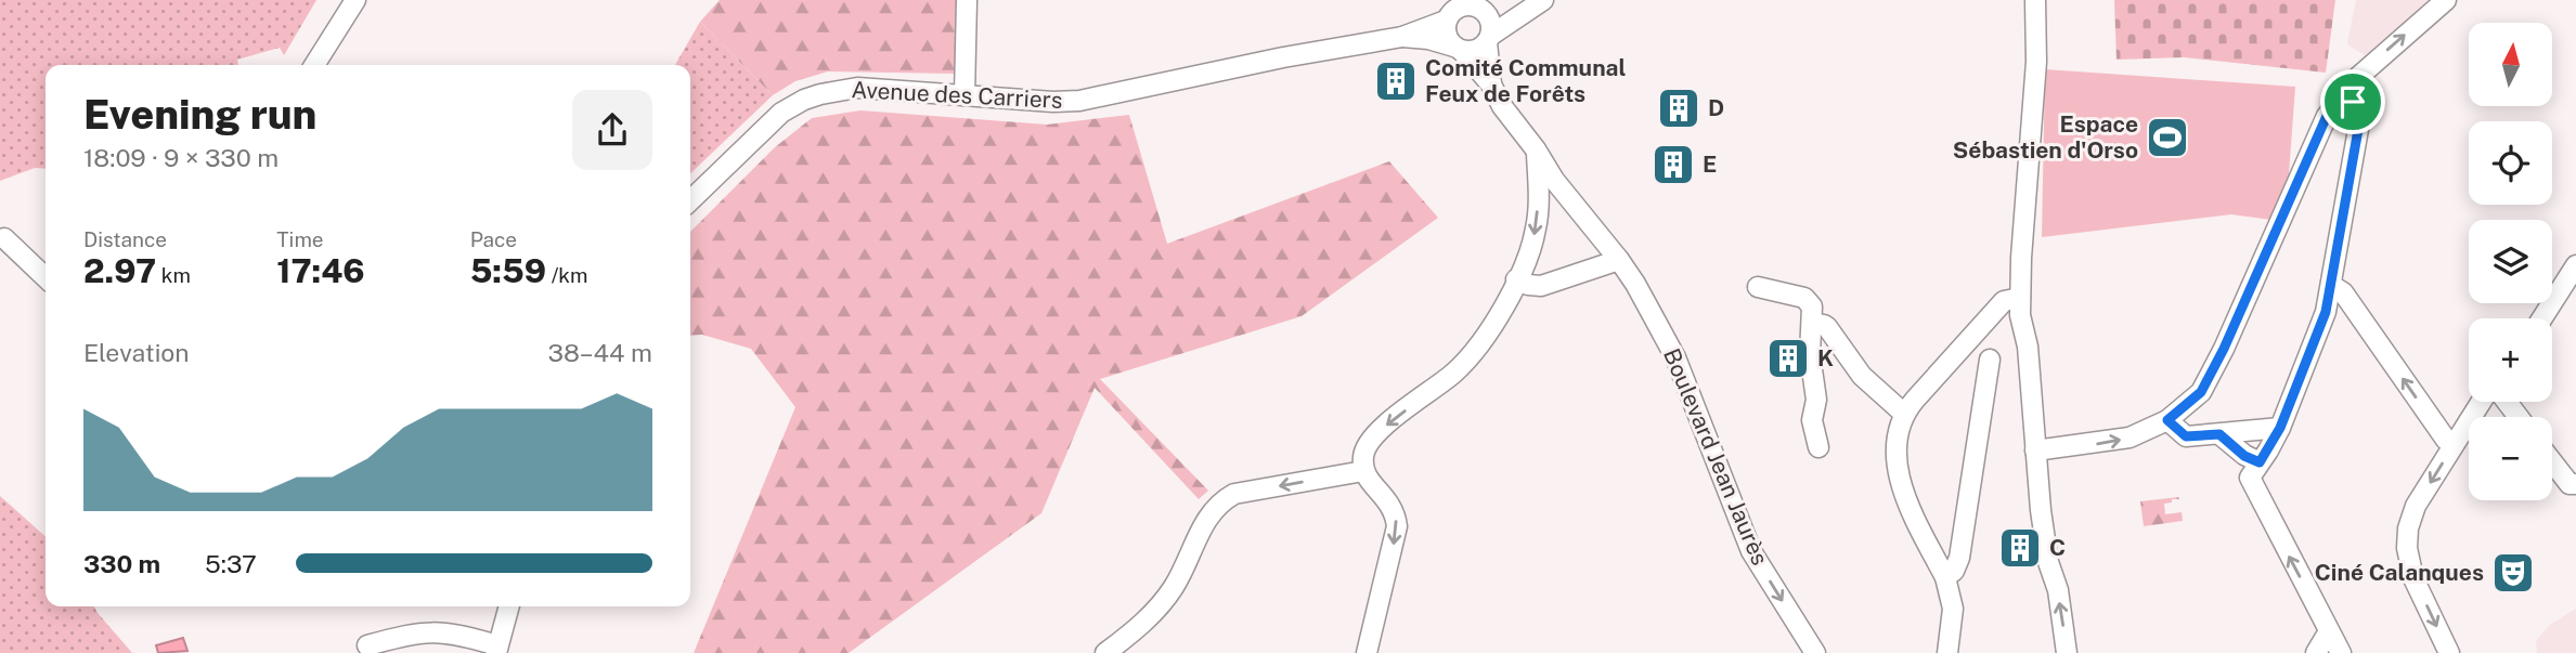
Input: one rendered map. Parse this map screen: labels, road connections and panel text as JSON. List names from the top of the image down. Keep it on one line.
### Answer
{"streets":{"street":["Avenue des Carriers","Boulevard Jean Jaurès"]},"places":{"building":["Comité Communal Feux de Forêts","D","E","K","C"],"sports":["Espace Sébastien d'Orso"],"theatre":["Ciné Calanques"]},"north":"top","page":{"map_buttons":["+","−"],"heading":["Evening run","18:09 · 9 × 330 m"],"stats":[["Distance","2.97 km"],["Time","17:46"],["Pace","5:59 /km"]],"chart":["Elevation","38–44 m"],"list":[{"name":"330 m","note":"5:37"}]}}
